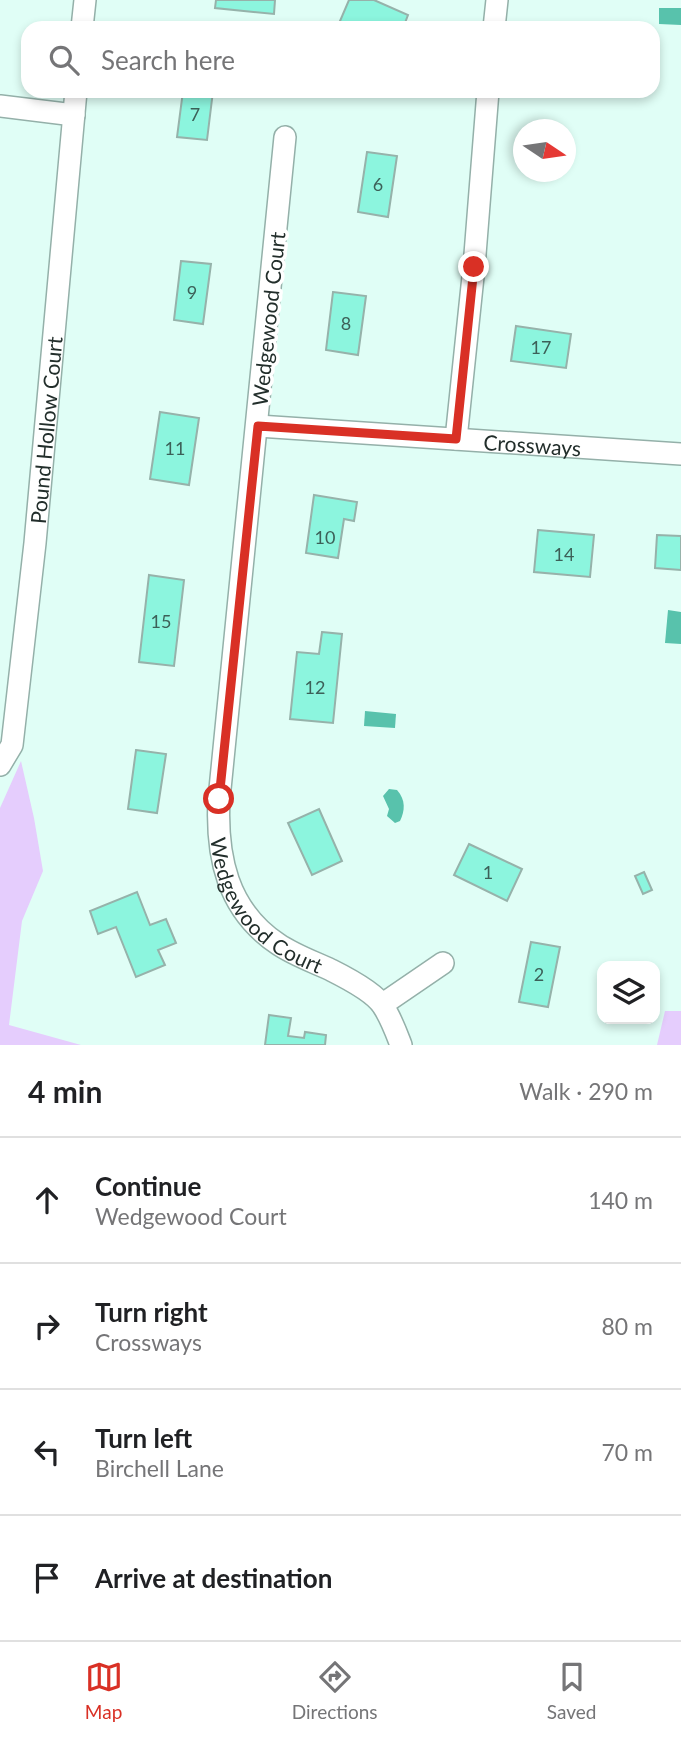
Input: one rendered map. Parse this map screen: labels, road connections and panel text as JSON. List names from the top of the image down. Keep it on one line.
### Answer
{"streets":{"street":["Wedgewood Court","Pound Hollow Court","Crossways"]},"crossings":[["Wedgewood Court","Crossways"]],"house_numbers":["7","6","9","8","17","11","10","14","15","12","1","2"],"north":"right","page":{"search":"Search here","heading":["4 min","Walk · 290 m"],"list":[["Continue","Wedgewood Court","140 m"],["Turn right","Crossways","80 m"],["Turn left","Birchell Lane","70 m"],"Arrive at destination"],"nav":["Map","Directions","Saved"]}}
